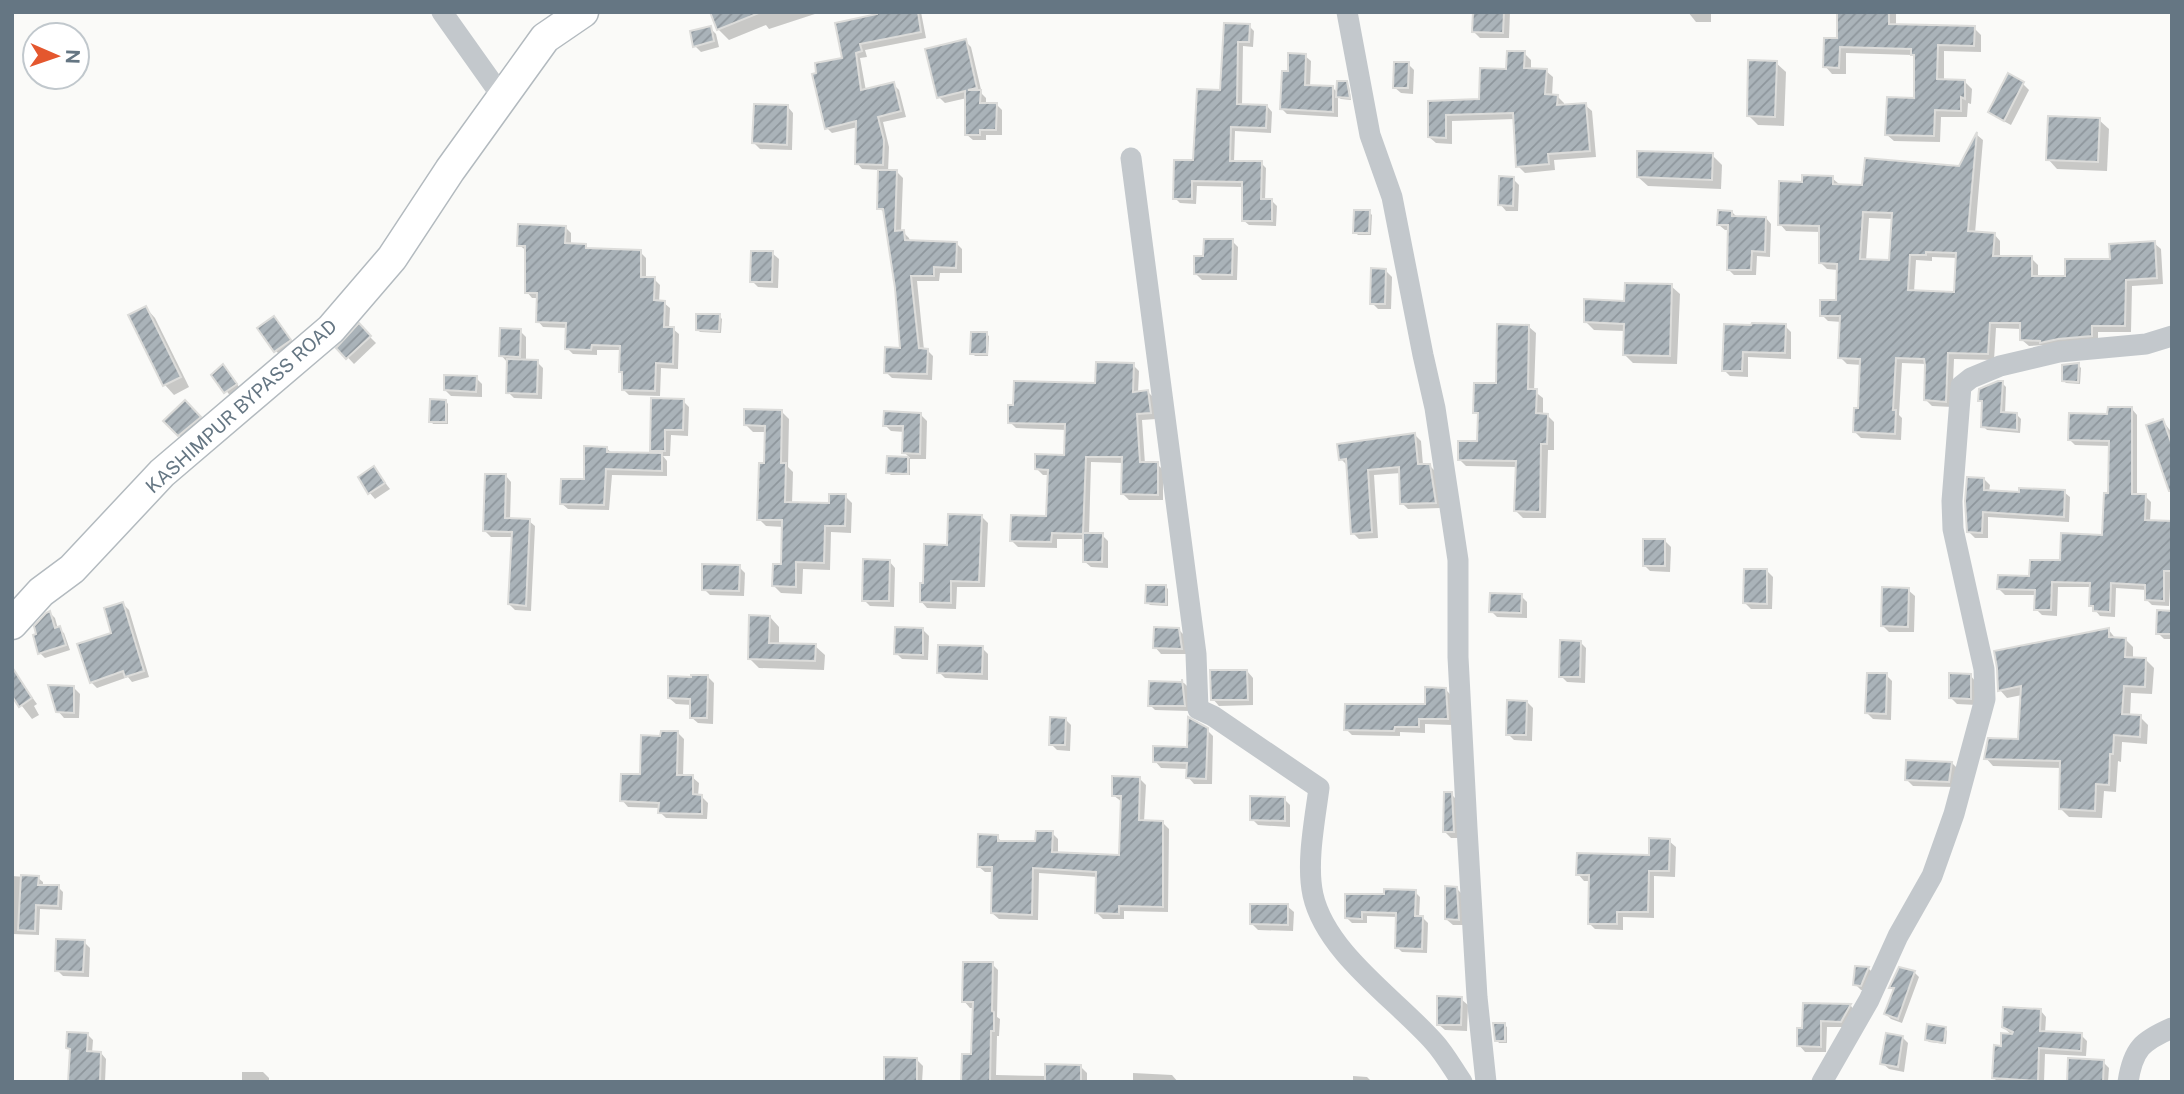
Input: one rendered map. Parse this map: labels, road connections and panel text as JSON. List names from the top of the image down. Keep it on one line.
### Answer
{"streets":{"main road":["KASHIMPUR BYPASS ROAD"]},"north":"right"}
